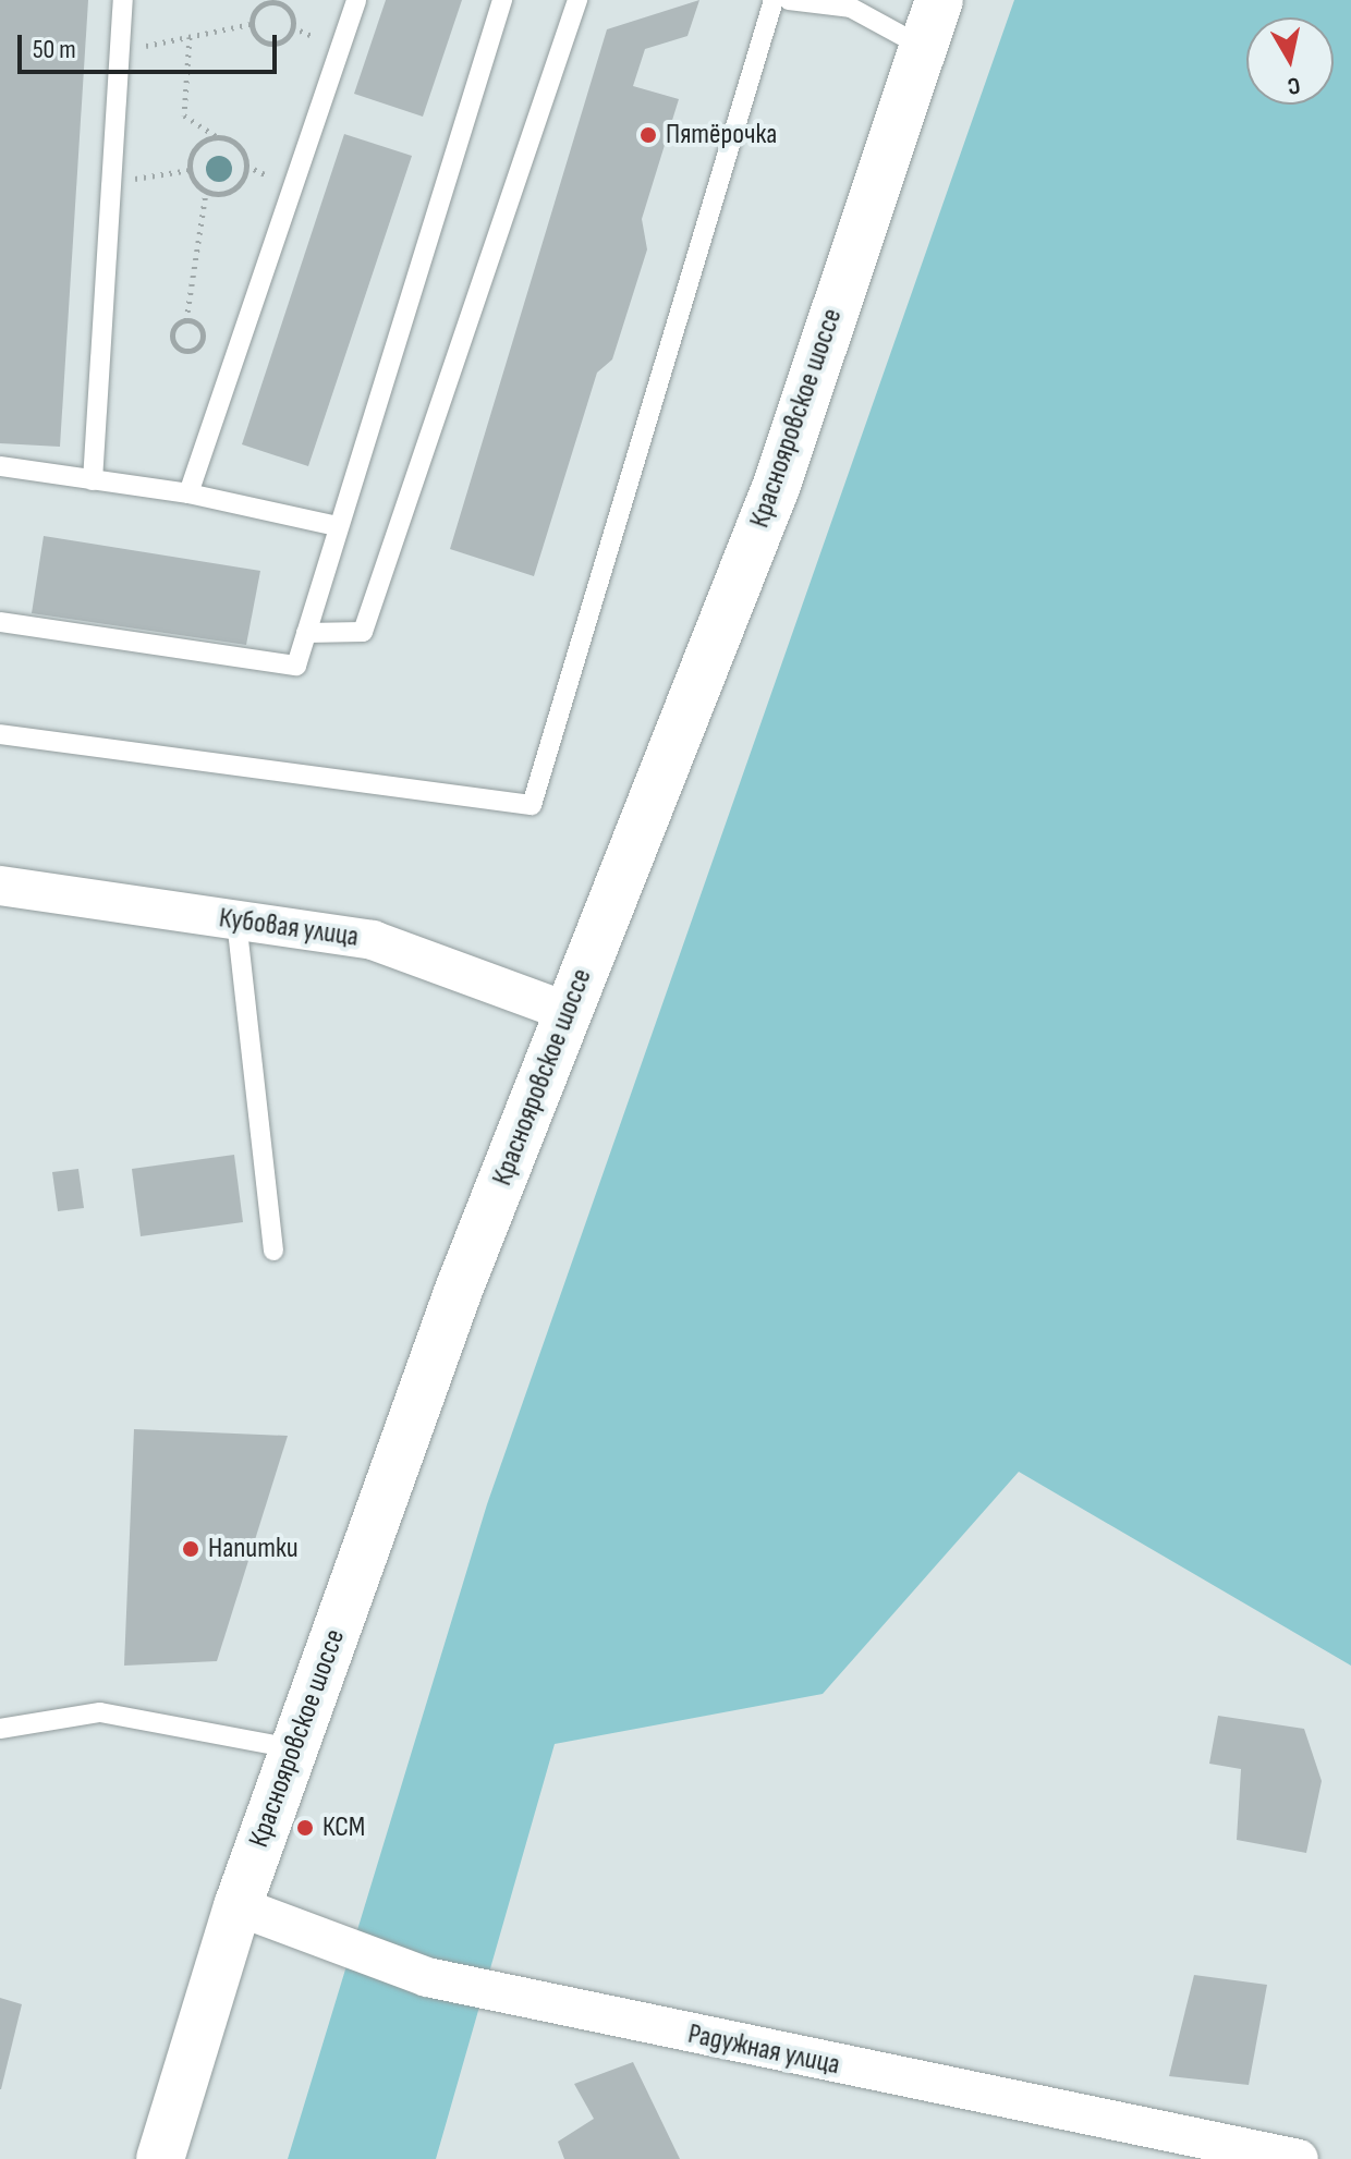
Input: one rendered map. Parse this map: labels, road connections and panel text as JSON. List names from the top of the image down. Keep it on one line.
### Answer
{"streets":{"street":["Краснояровское шоссе","Кубовая улица","Радужная улица"]},"crossings":[["Краснояровское шоссе","Кубовая улица"],["Краснояровское шоссе","Радужная улица"]],"places":["Пятёрочка","Напитки","КСМ"],"scale_bar":"50 m","north":"bottom"}
